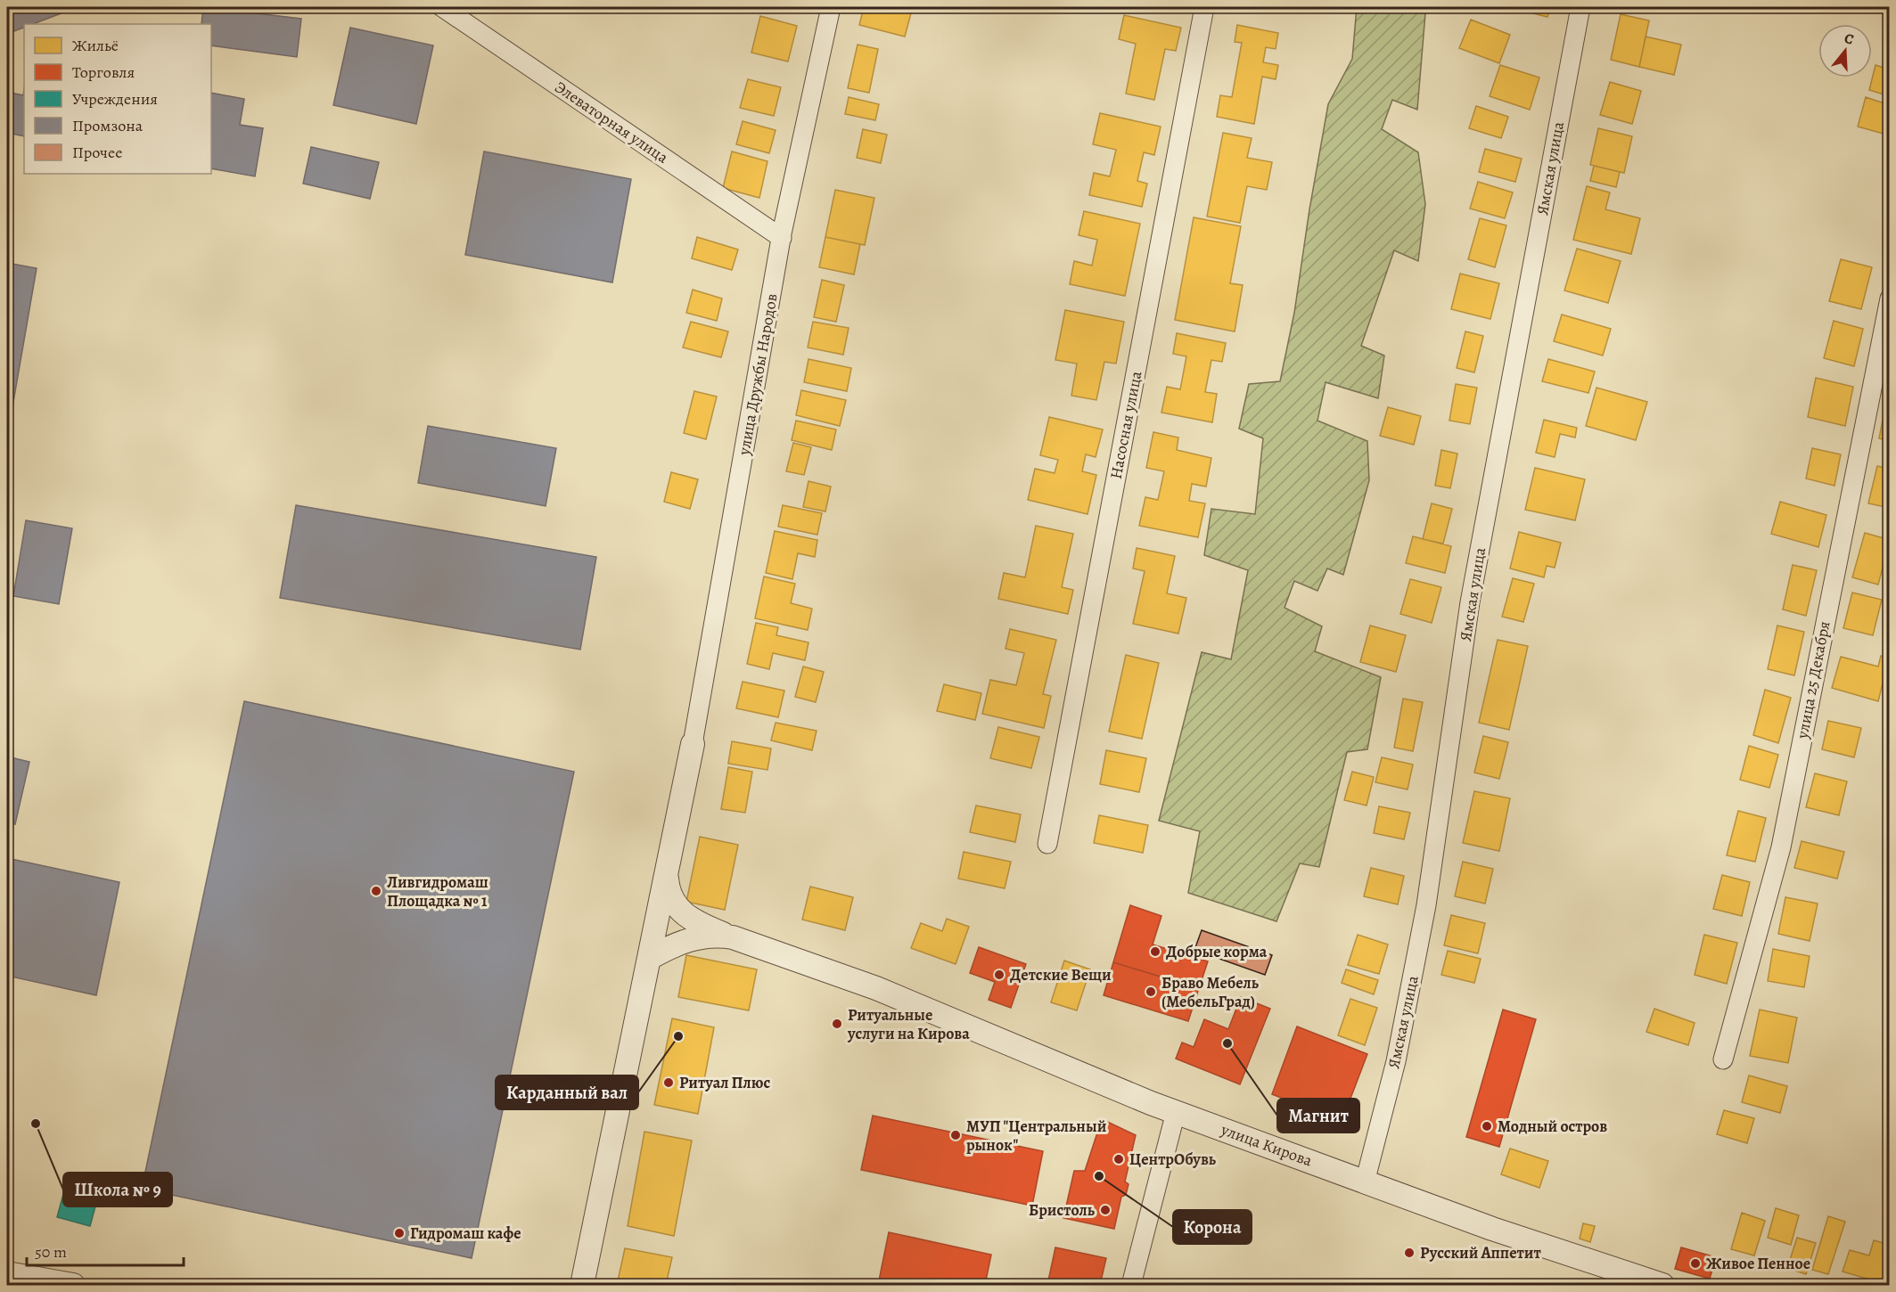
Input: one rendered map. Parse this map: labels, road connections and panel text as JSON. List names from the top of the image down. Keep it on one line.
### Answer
{"streets":{"street":["Элеваторная улица","Ямская улица","улица Дружбы Народов","Насосная улица","улица 25 Декабря","улица Кирова"]},"crossings":[["Элеваторная улица","улица Дружбы Народов"],["Ямская улица","улица Кирова"]],"places":["Ливгидромаш Площадка № 1","Добрые корма","Детские Вещи","Браво Мебель (МебельГрад)","Ритуальные услуги на Кирова","Карданный вал","Магнит","Ритуал Плюс","Школа № 9","Модный остров","МУП \"Центральный рынок\"","ЦентрОбувь","Корона","Бристоль","Гидромаш кафе","Русский Аппетит","Живое Пенное"],"legend":["Жильё","Торговля","Учреждения","Промзона","Прочее"],"scale_bar":"50 m","north":"top"}
